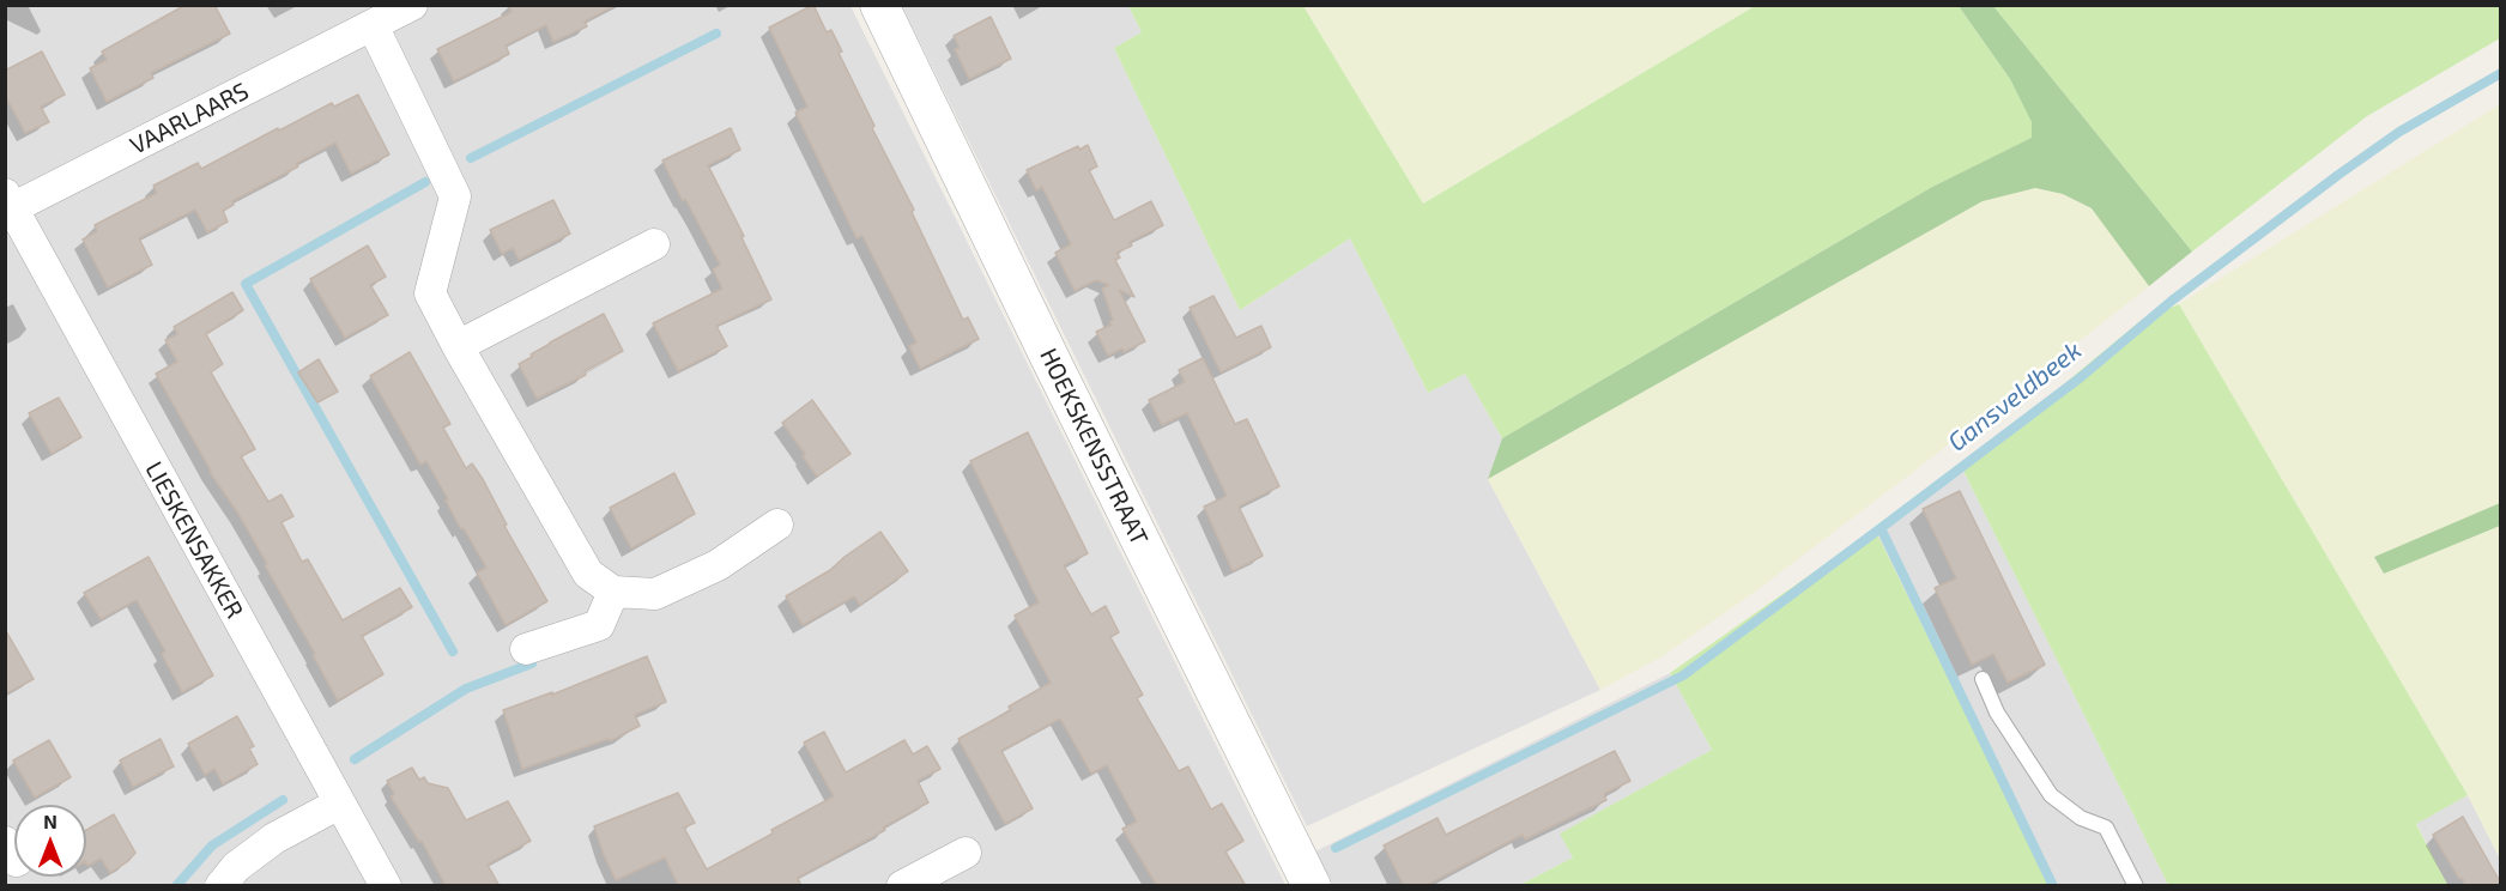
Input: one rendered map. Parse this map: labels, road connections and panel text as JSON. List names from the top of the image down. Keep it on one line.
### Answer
{"streets":{"street":["VAARLAARS","HOEKSKENSSTRAAT","LIESKENSAKKER"]},"crossings":[["VAARLAARS","LIESKENSAKKER"]],"water":["Gansveldbeek"],"north":"top"}
